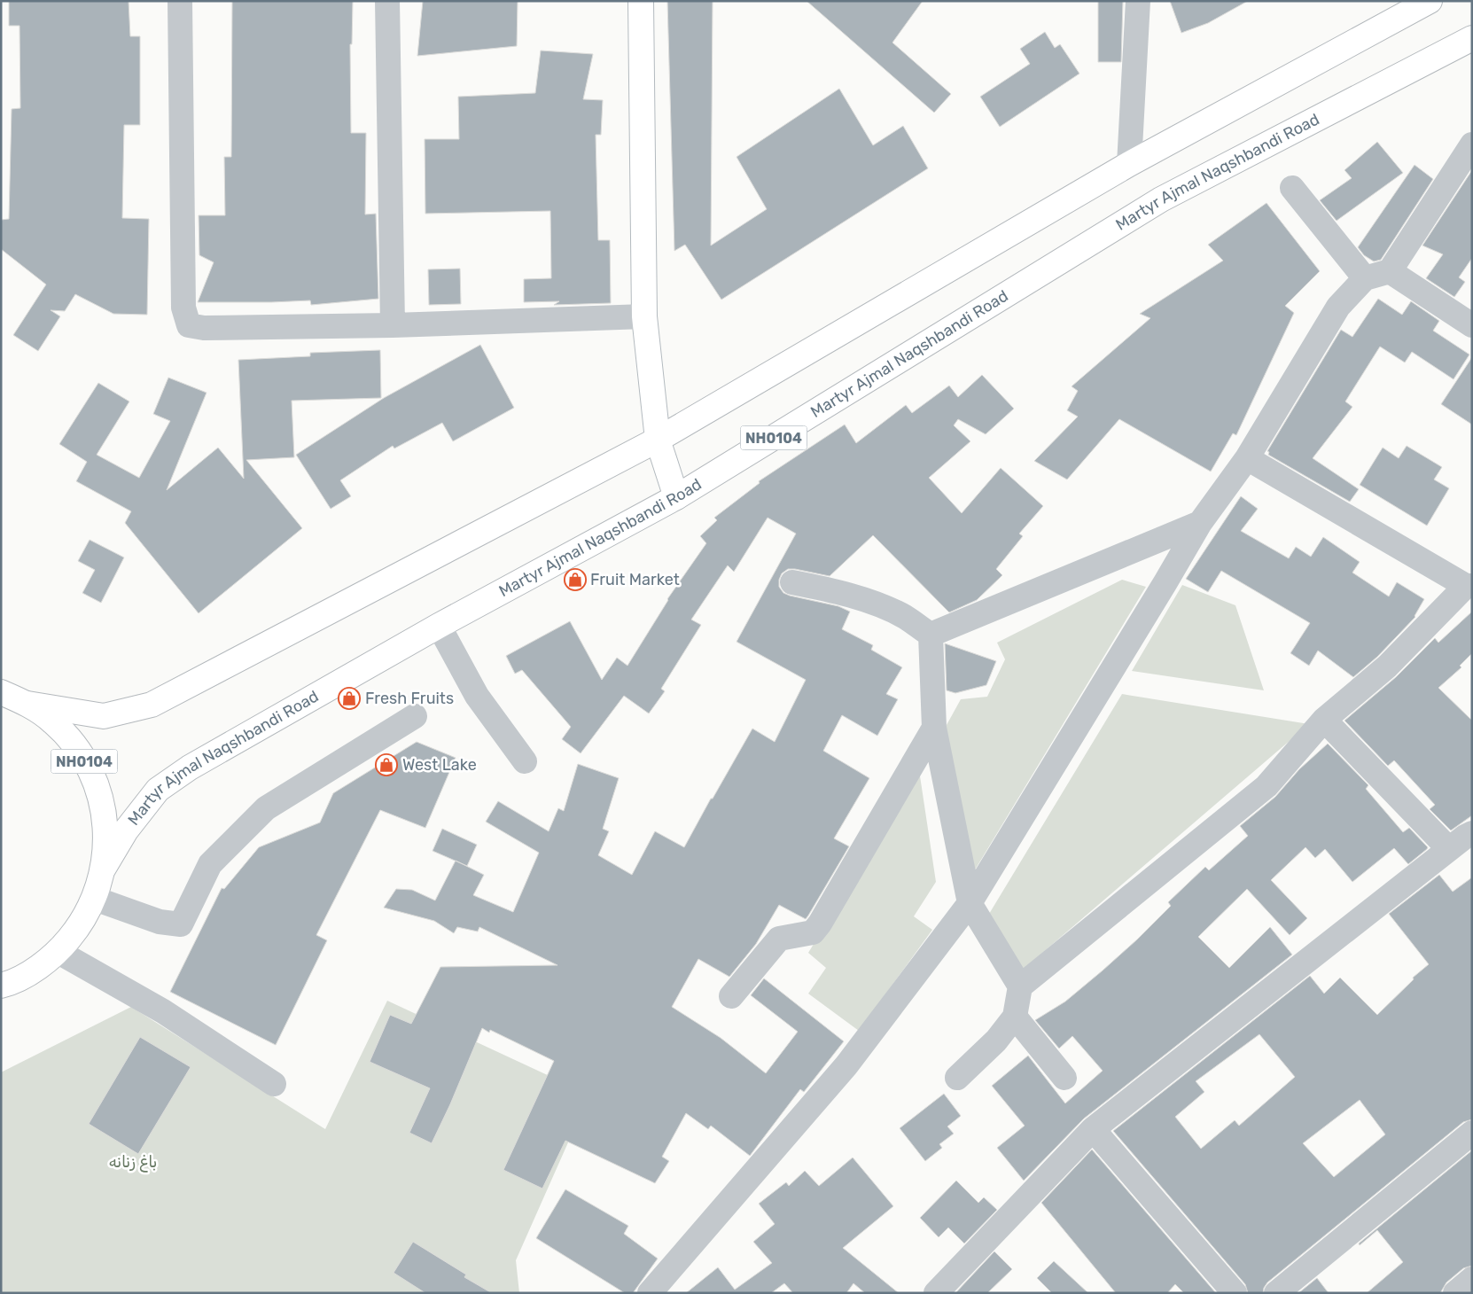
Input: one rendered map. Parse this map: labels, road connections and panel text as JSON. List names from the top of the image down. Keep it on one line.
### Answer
{"streets":{"main road":["Martyr Ajmal Naqshbandi Road","NH0104"]},"crossings":[["Martyr Ajmal Naqshbandi Road","NH0104"]],"parks":["باغ زنانه"],"places":{"shop":["Fruit Market","Fresh Fruits","West Lake"]}}
